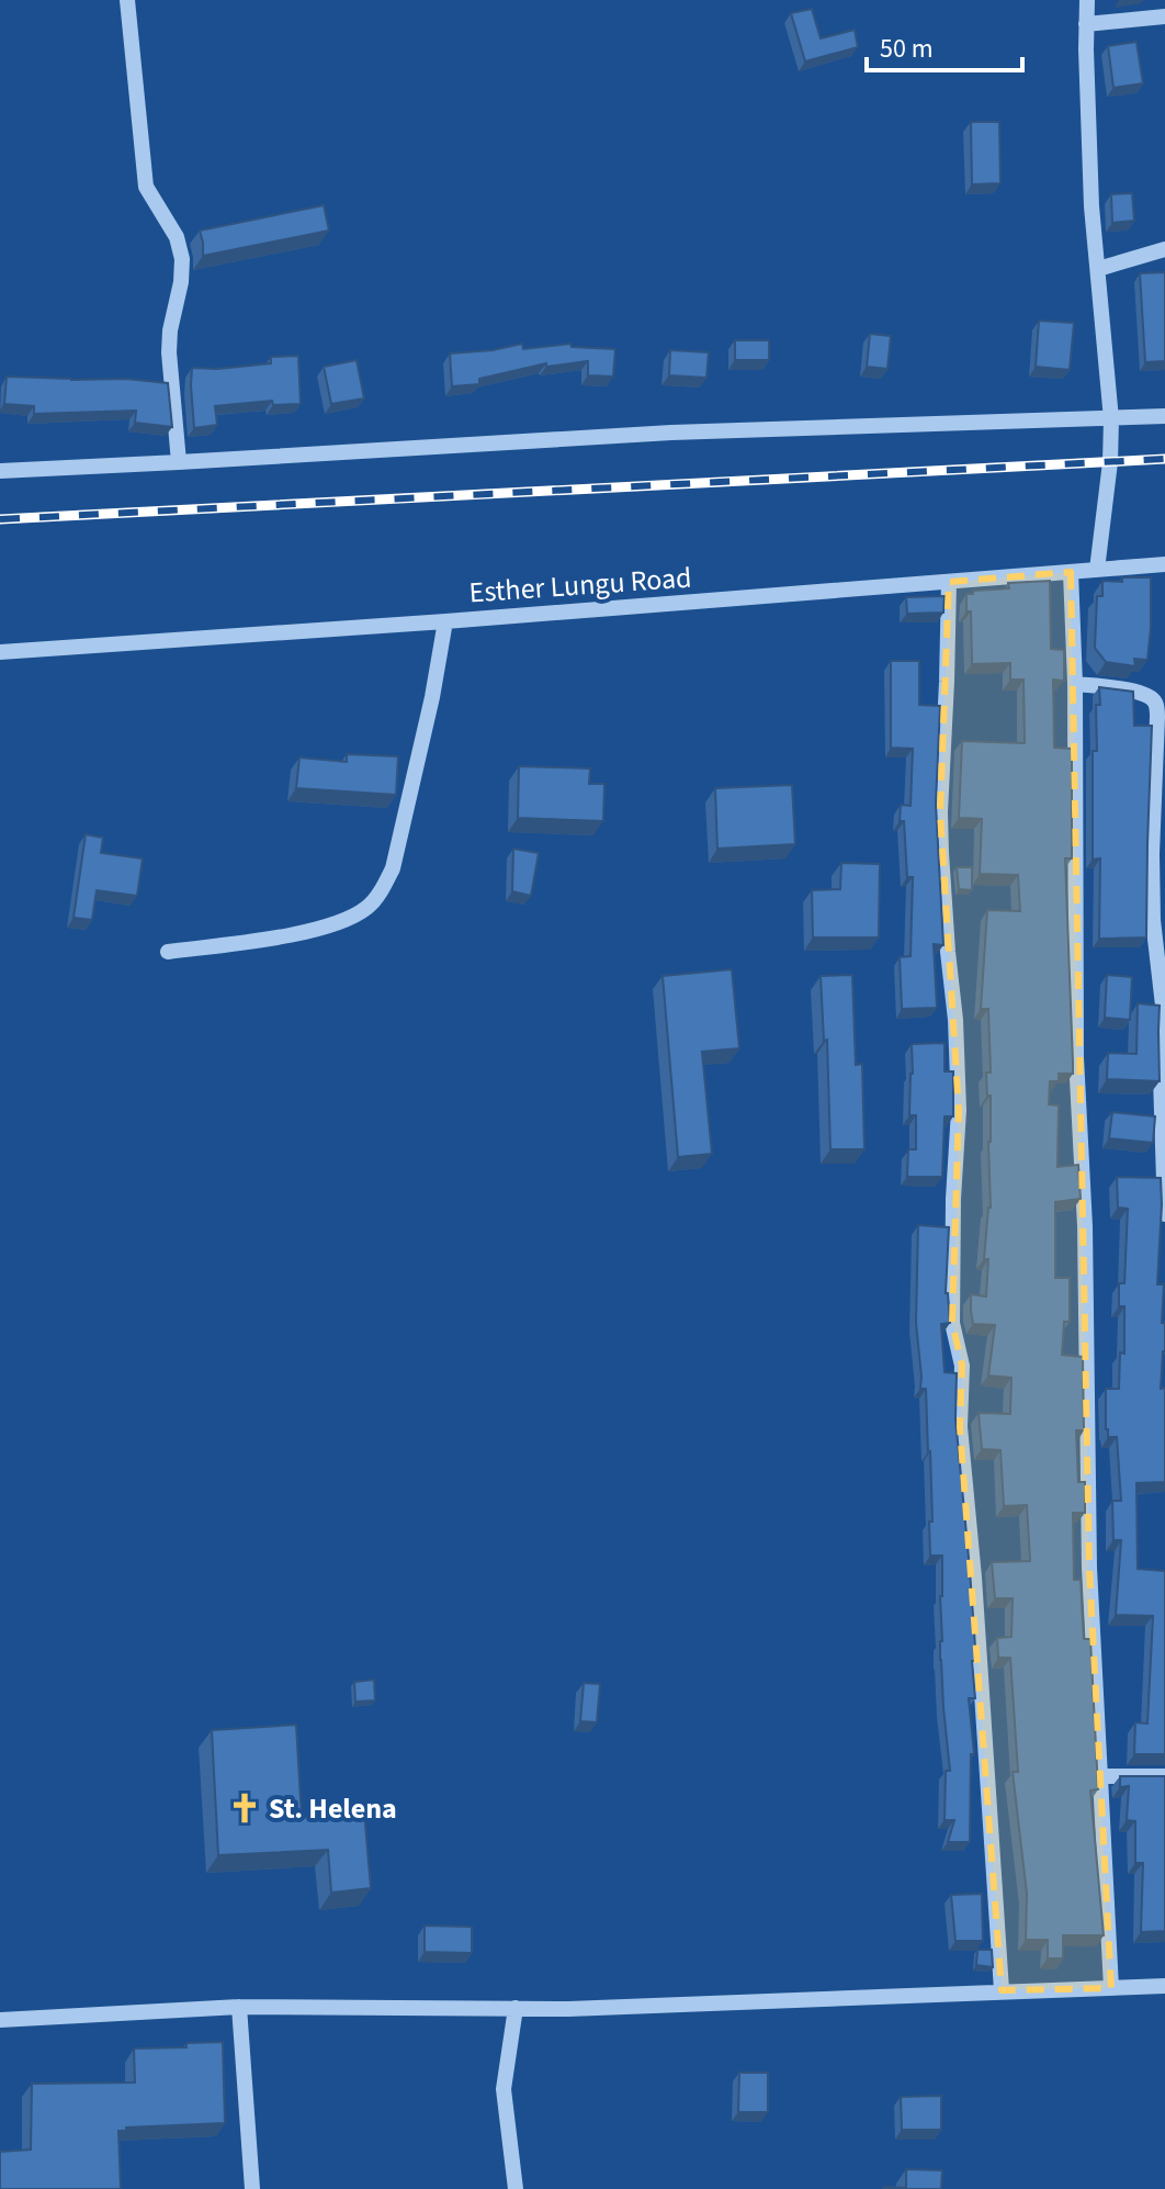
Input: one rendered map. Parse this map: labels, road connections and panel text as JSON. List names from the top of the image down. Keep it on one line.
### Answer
{"streets":{"street":["Esther Lungu Road"]},"places":{"church":["St. Helena"]},"scale_bar":"50 m"}
